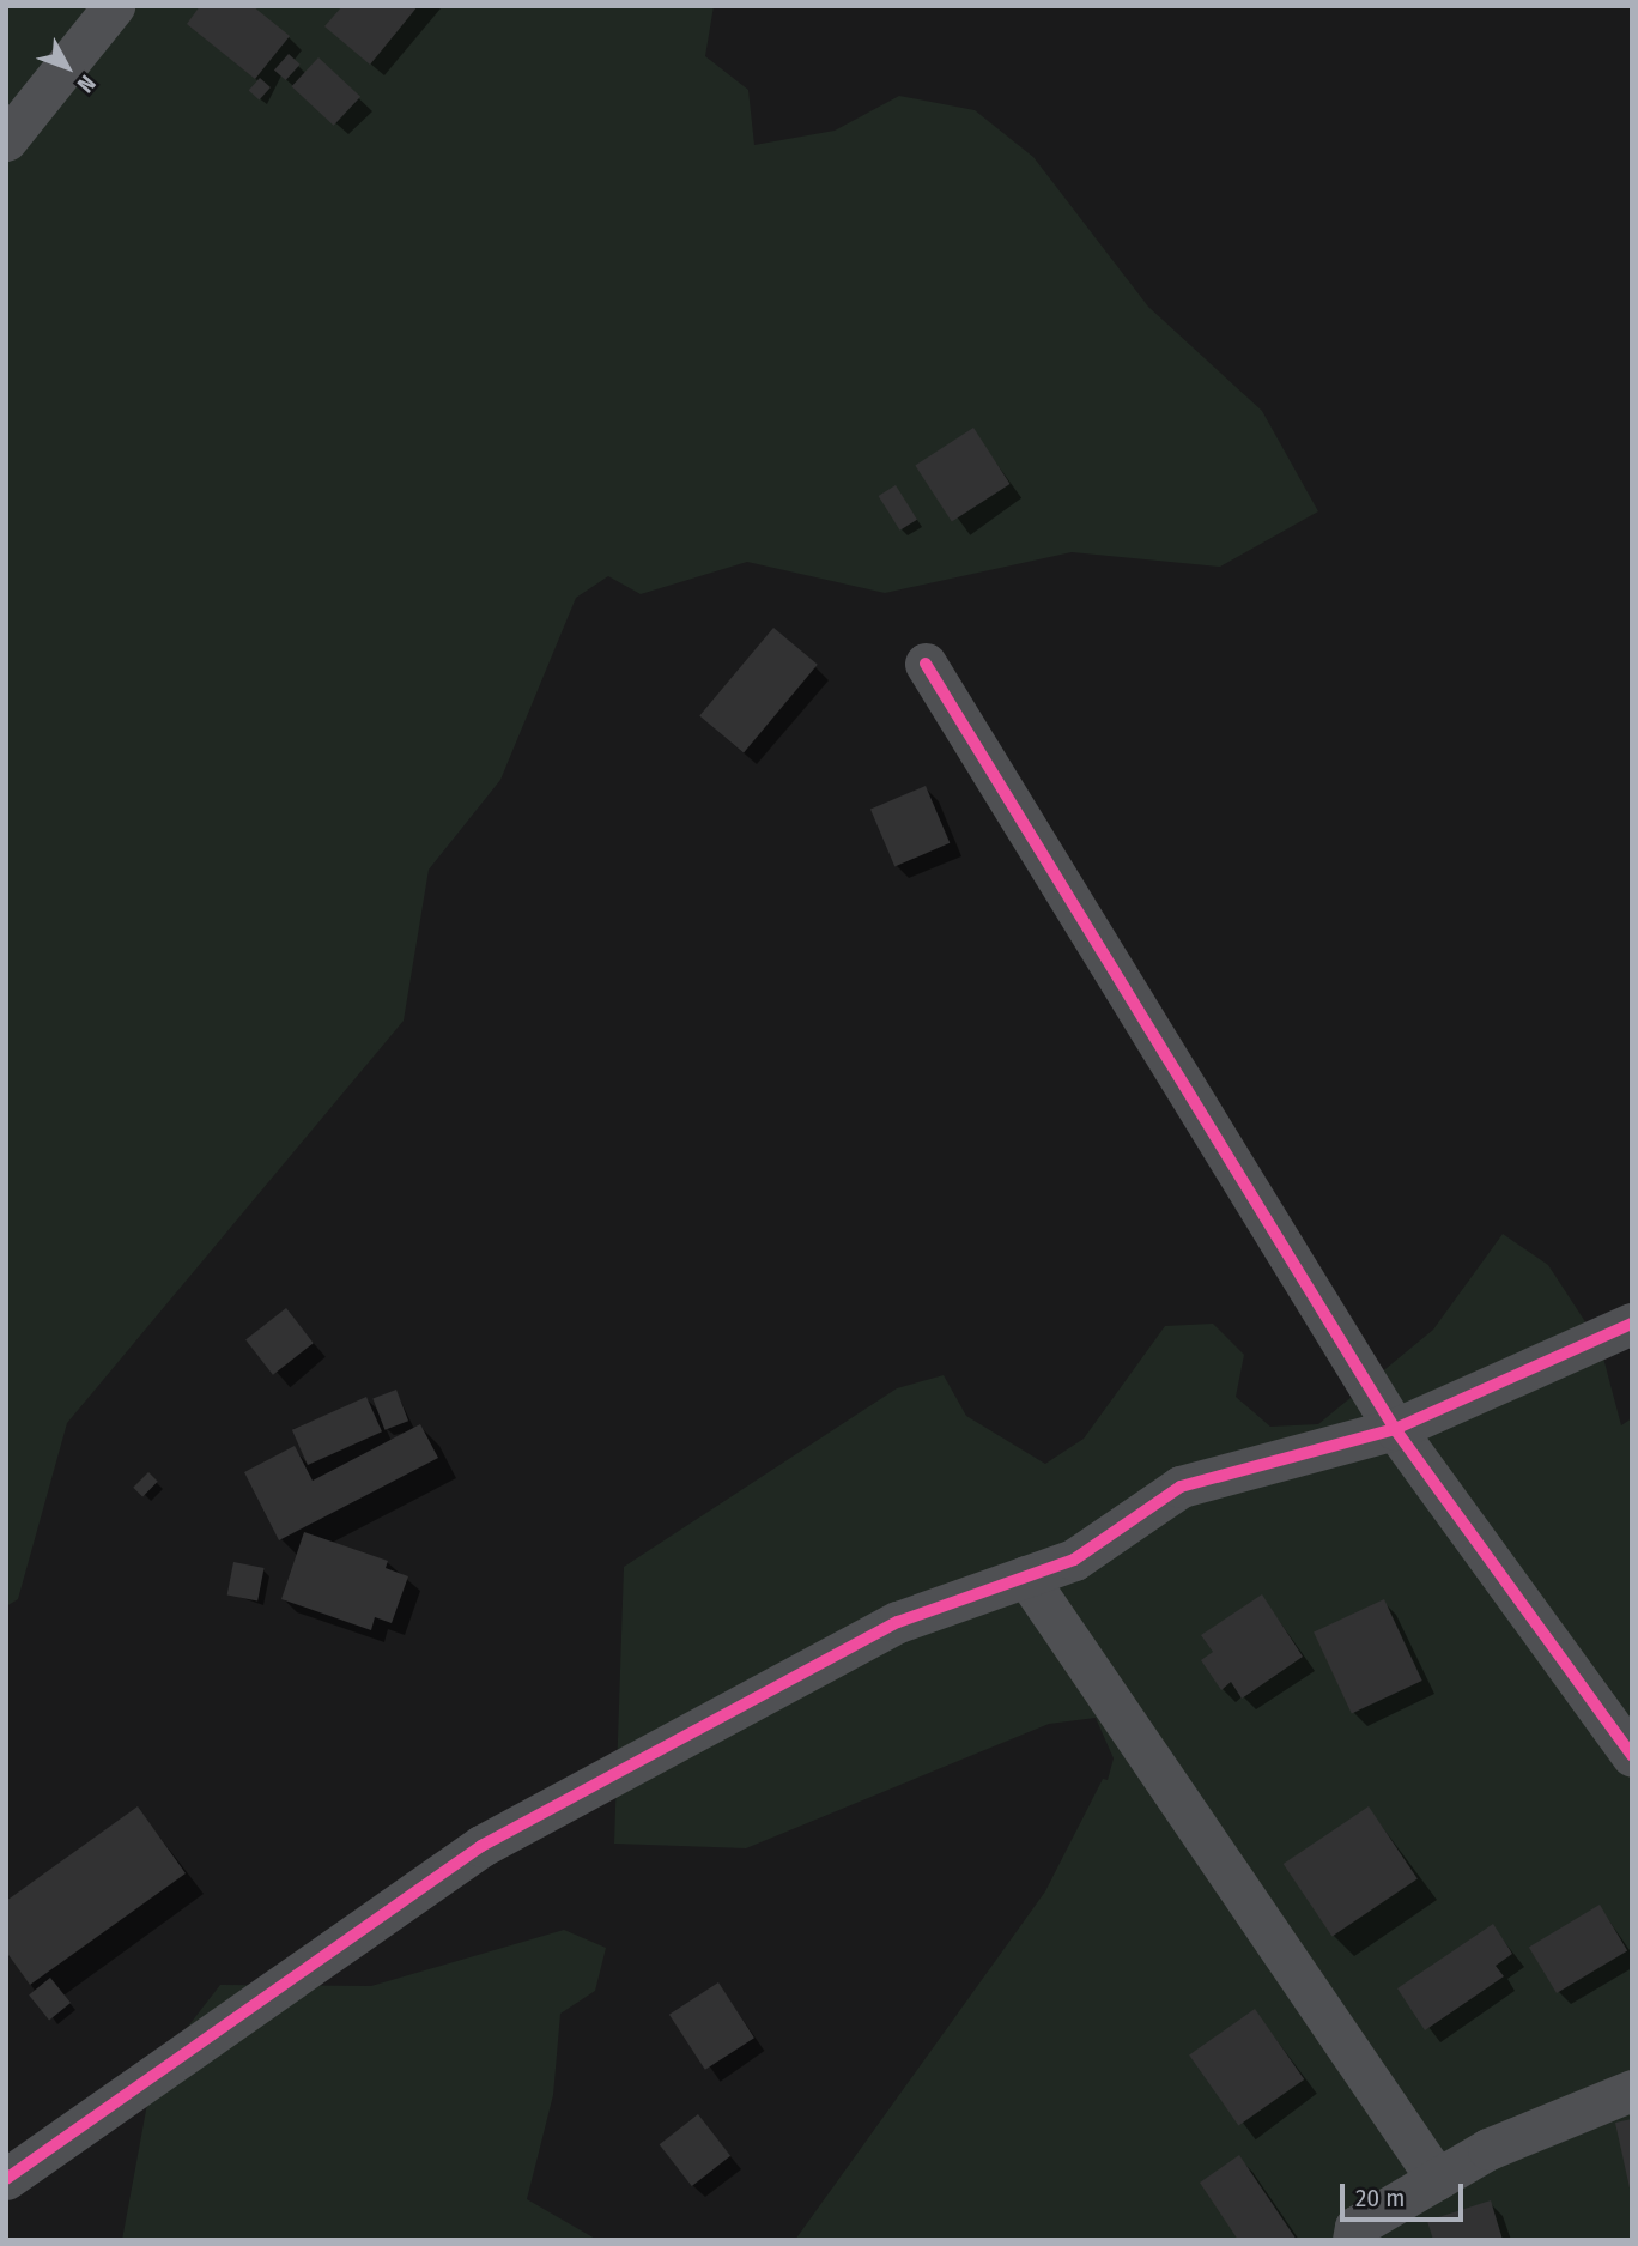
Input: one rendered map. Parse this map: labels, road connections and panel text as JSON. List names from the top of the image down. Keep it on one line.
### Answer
{"scale_bar":"20 m","north":"bottom right"}
